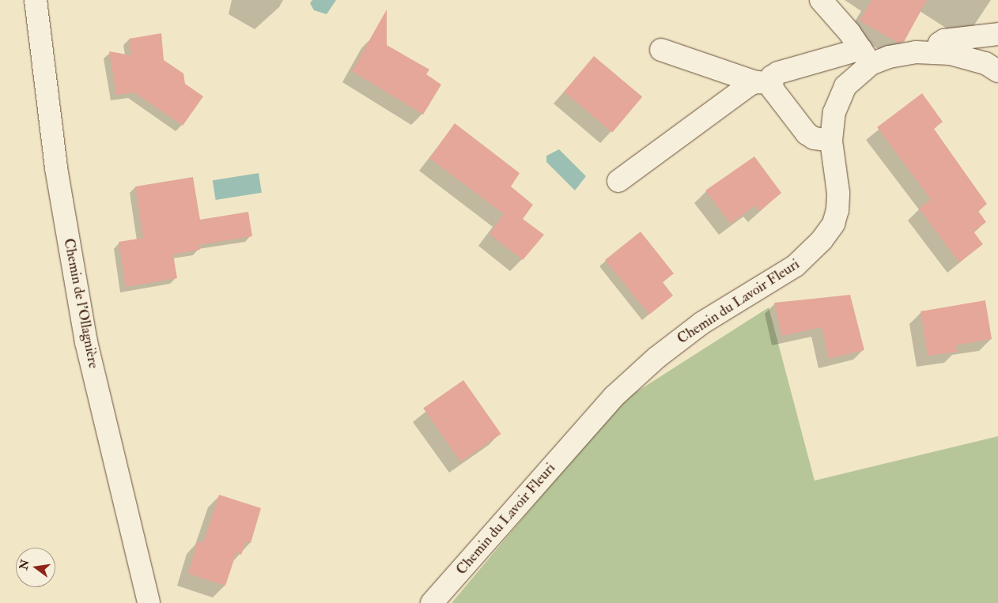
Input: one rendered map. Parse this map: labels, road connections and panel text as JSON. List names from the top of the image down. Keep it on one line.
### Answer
{"streets":{"street":["Chemin du Lavoir Fleuri","Chemin de l'Ollagnière"]},"north":"left"}
